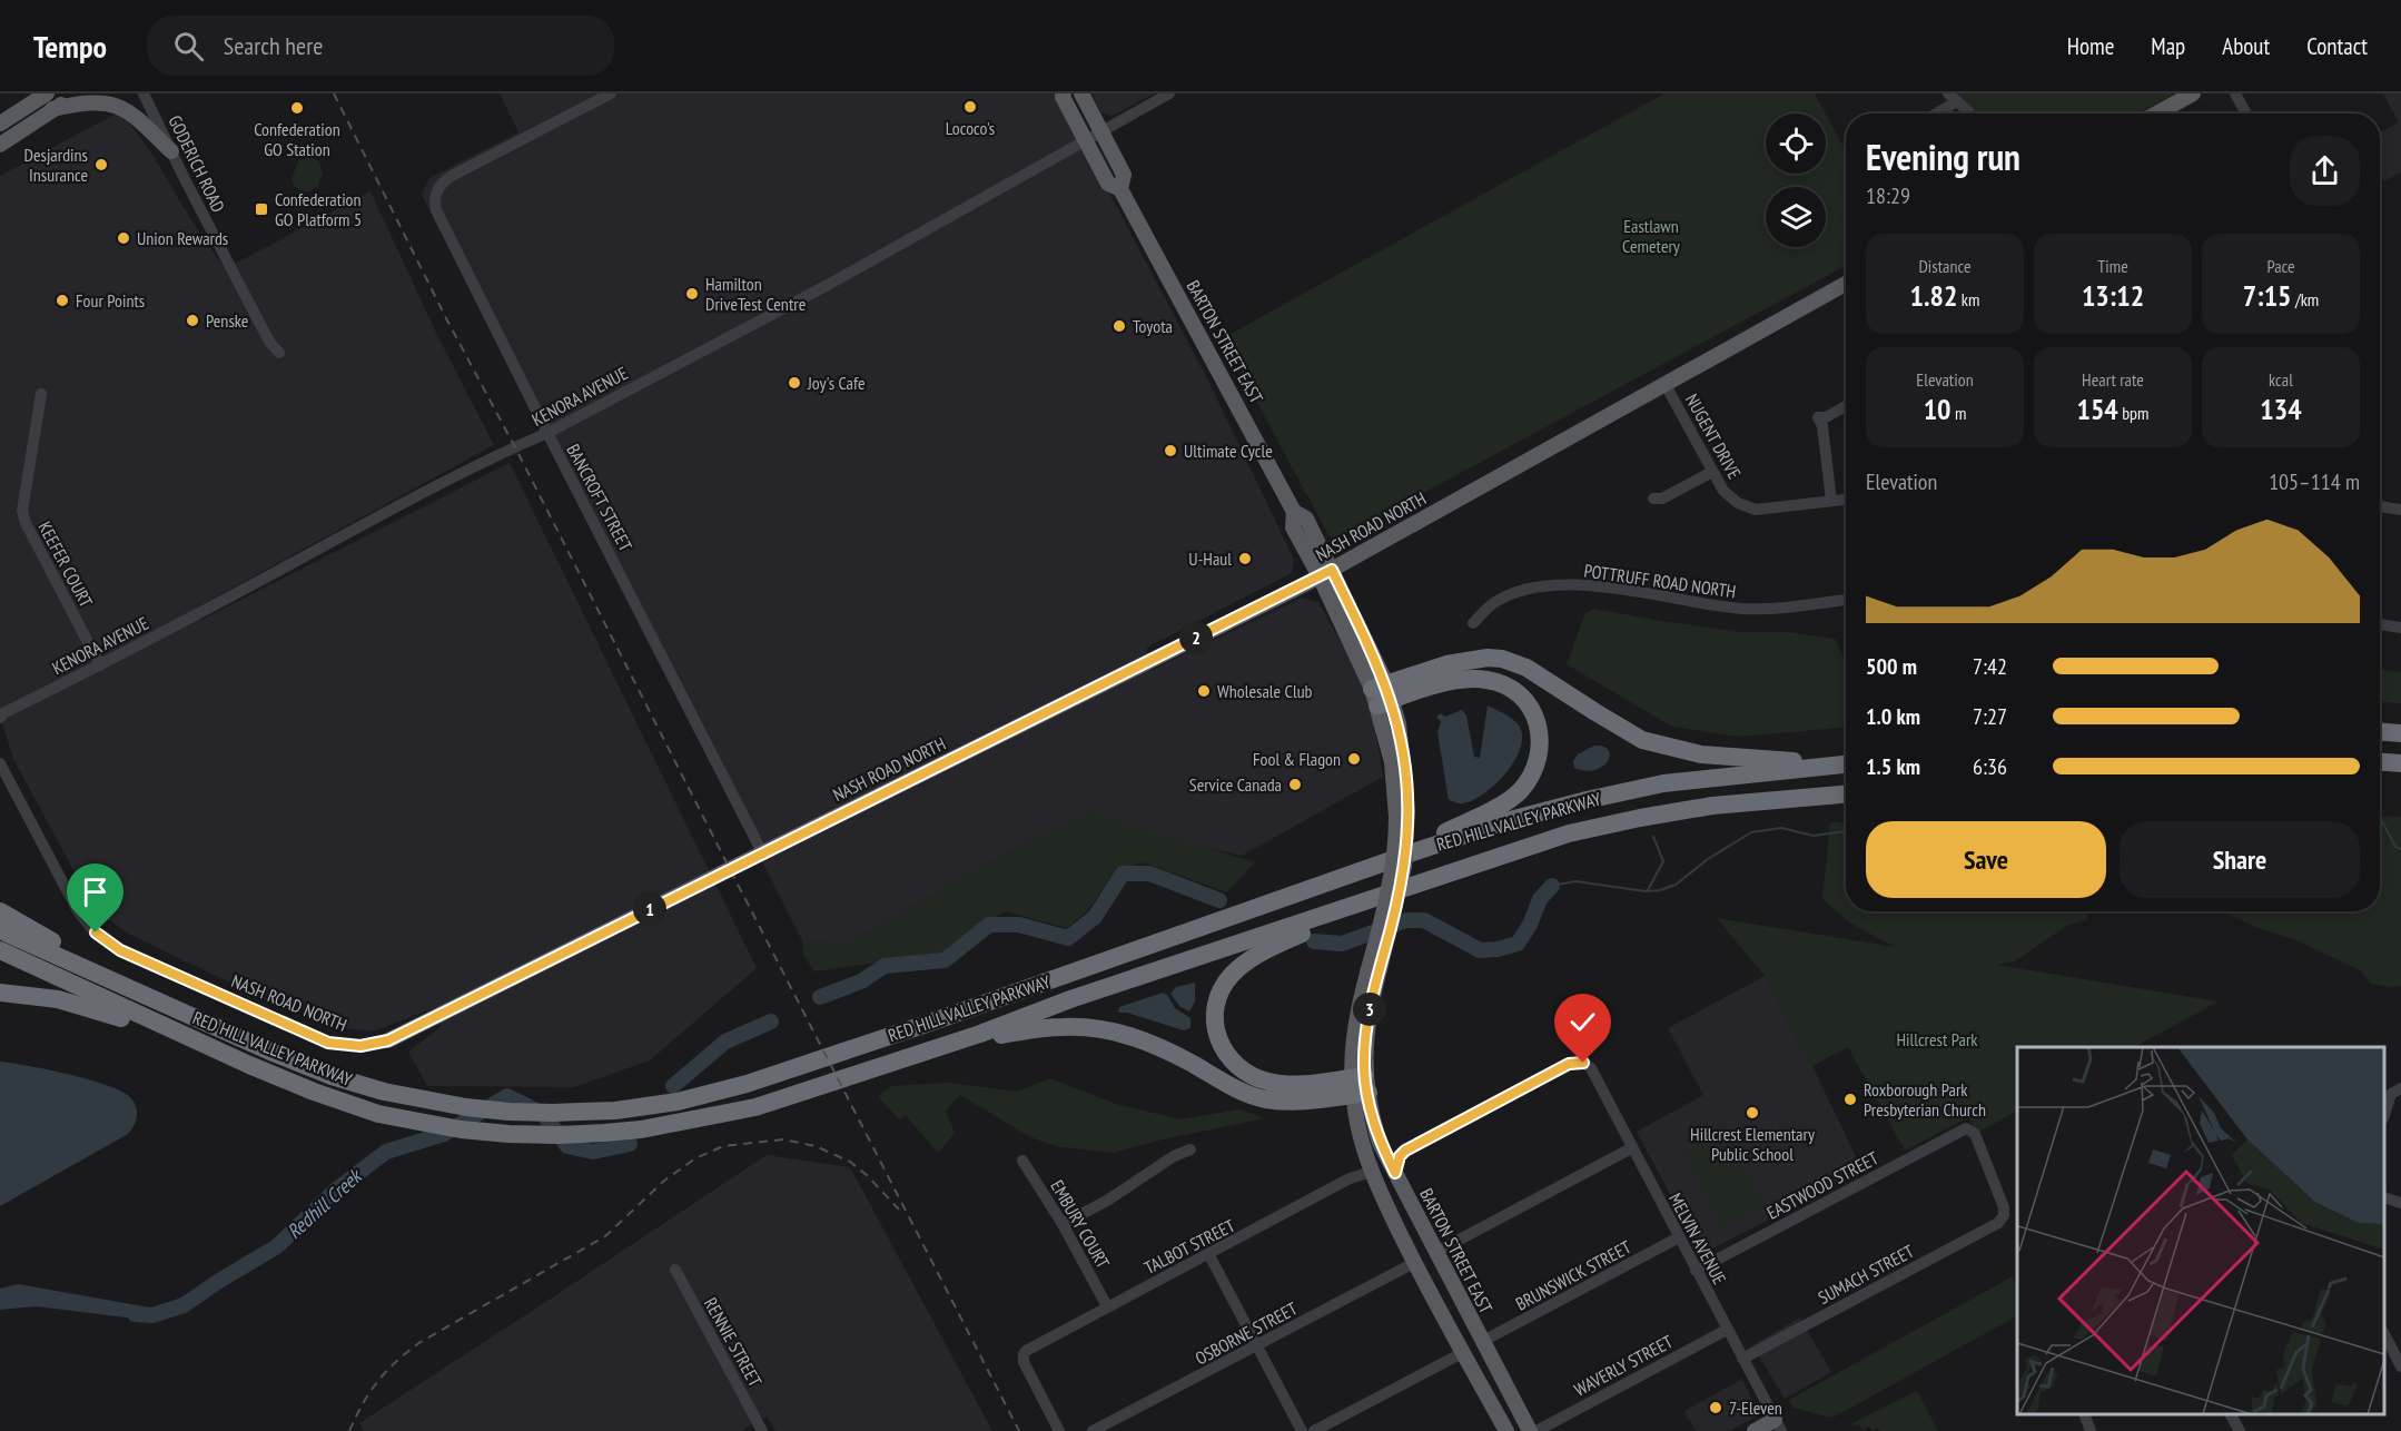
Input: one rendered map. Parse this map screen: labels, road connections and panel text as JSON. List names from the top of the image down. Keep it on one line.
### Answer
{"streets":{"highway":["RED HILL VALLEY PARKWAY"],"main road":["BARTON STREET EAST","NASH ROAD NORTH"],"street":["GODERICH ROAD","KENORA AVENUE","NUGENT DRIVE","BANCROFT STREET","KEEFER COURT","POTTRUFF ROAD NORTH","EASTWOOD STREET","EMBURY COURT","MELVIN AVENUE","TALBOT STREET","SUMACH STREET","BRUNSWICK STREET","OSBORNE STREET","RENNIE STREET","WAVERLY STREET"]},"crossings":[["BARTON STREET EAST","KENORA AVENUE"],["BARTON STREET EAST","NASH ROAD NORTH"],["BARTON STREET EAST","MELVIN AVENUE"],["BARTON STREET EAST","TALBOT STREET"],["BARTON STREET EAST","BRUNSWICK STREET"],["BARTON STREET EAST","OSBORNE STREET"],["KENORA AVENUE","BANCROFT STREET"],["KENORA AVENUE","KEEFER COURT"],["NUGENT DRIVE","NASH ROAD NORTH"],["BANCROFT STREET","NASH ROAD NORTH"],["EASTWOOD STREET","MELVIN AVENUE"],["EASTWOOD STREET","SUMACH STREET"],["EMBURY COURT","TALBOT STREET"],["MELVIN AVENUE","SUMACH STREET"],["MELVIN AVENUE","BRUNSWICK STREET"],["MELVIN AVENUE","WAVERLY STREET"]],"water":["Redhill Creek"],"parks":["Eastlawn Cemetery","Hillcrest Park"],"places":{"other":["Lococo's","Confederation GO Station","Desjardins Insurance","Union Rewards","Hamilton DriveTest Centre","Four Points","Penske","Toyota","Joy's Cafe","Ultimate Cycle","U-Haul","Wholesale Club","Fool & Flagon","Service Canada","Roxborough Park Presbyterian Church","Hillcrest Elementary Public School","7-Eleven"],"transit":["Confederation GO Platform 5"]},"page":{"header":"Tempo","search":"Search here","nav":["Home","Map","About","Contact"],"heading":["Evening run","18:29"],"stats":[["Distance","1.82 km"],["Time","13:12"],["Pace","7:15 /km"],["Elevation","10 m"],["Heart rate","154 bpm"],["kcal","134"]],"chart":["Elevation","105–114 m"],"pins":["2","1","3"],"list":[{"name":"500 m","note":"7:42"},{"name":"1.0 km","note":"7:27"},{"name":"1.5 km","note":"6:36"}],"buttons":["Save","Share"]}}
